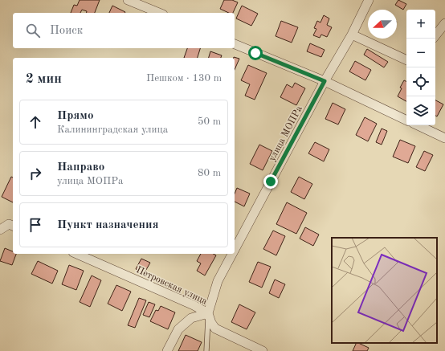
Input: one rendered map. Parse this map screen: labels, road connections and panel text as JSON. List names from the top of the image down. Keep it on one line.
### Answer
{"streets":{"street":["улица МОПРа","Петровская улица"]},"crossings":[["улица МОПРа","Петровская улица"]],"north":"left","page":{"map_buttons":["+","−"],"search":"Поиск","heading":["2 мин","Пешком · 130 m"],"list":[["Прямо","Калининградская улица","50 m"],["Направо","улица МОПРа","80 m"],"Пункт назначения"]}}
